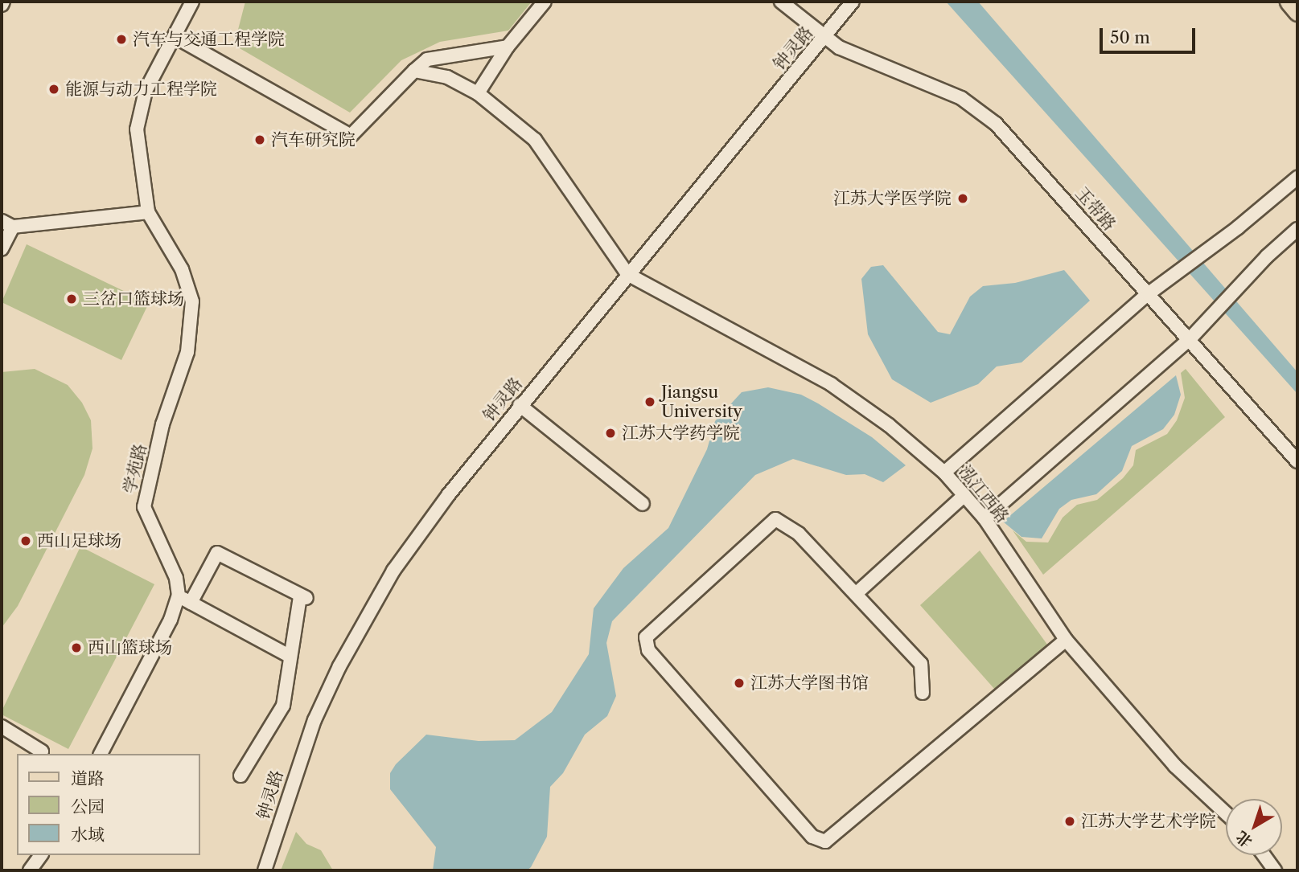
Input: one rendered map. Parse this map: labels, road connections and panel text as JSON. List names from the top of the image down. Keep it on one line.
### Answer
{"streets":{"lane":["钟灵路","玉带路","学苑路","泓江西路"]},"crossings":[["钟灵路","玉带路"],["钟灵路","泓江西路"]],"places":["汽车与交通工程学院","能源与动力工程学院","汽车研究院","江苏大学医学院","三岔口篮球场","Jiangsu University","江苏大学药学院","西山足球场","西山篮球场","江苏大学图书馆","江苏大学艺术学院"],"legend":["道路","公园","水域"],"scale_bar":"50 m","north":"bottom left"}
